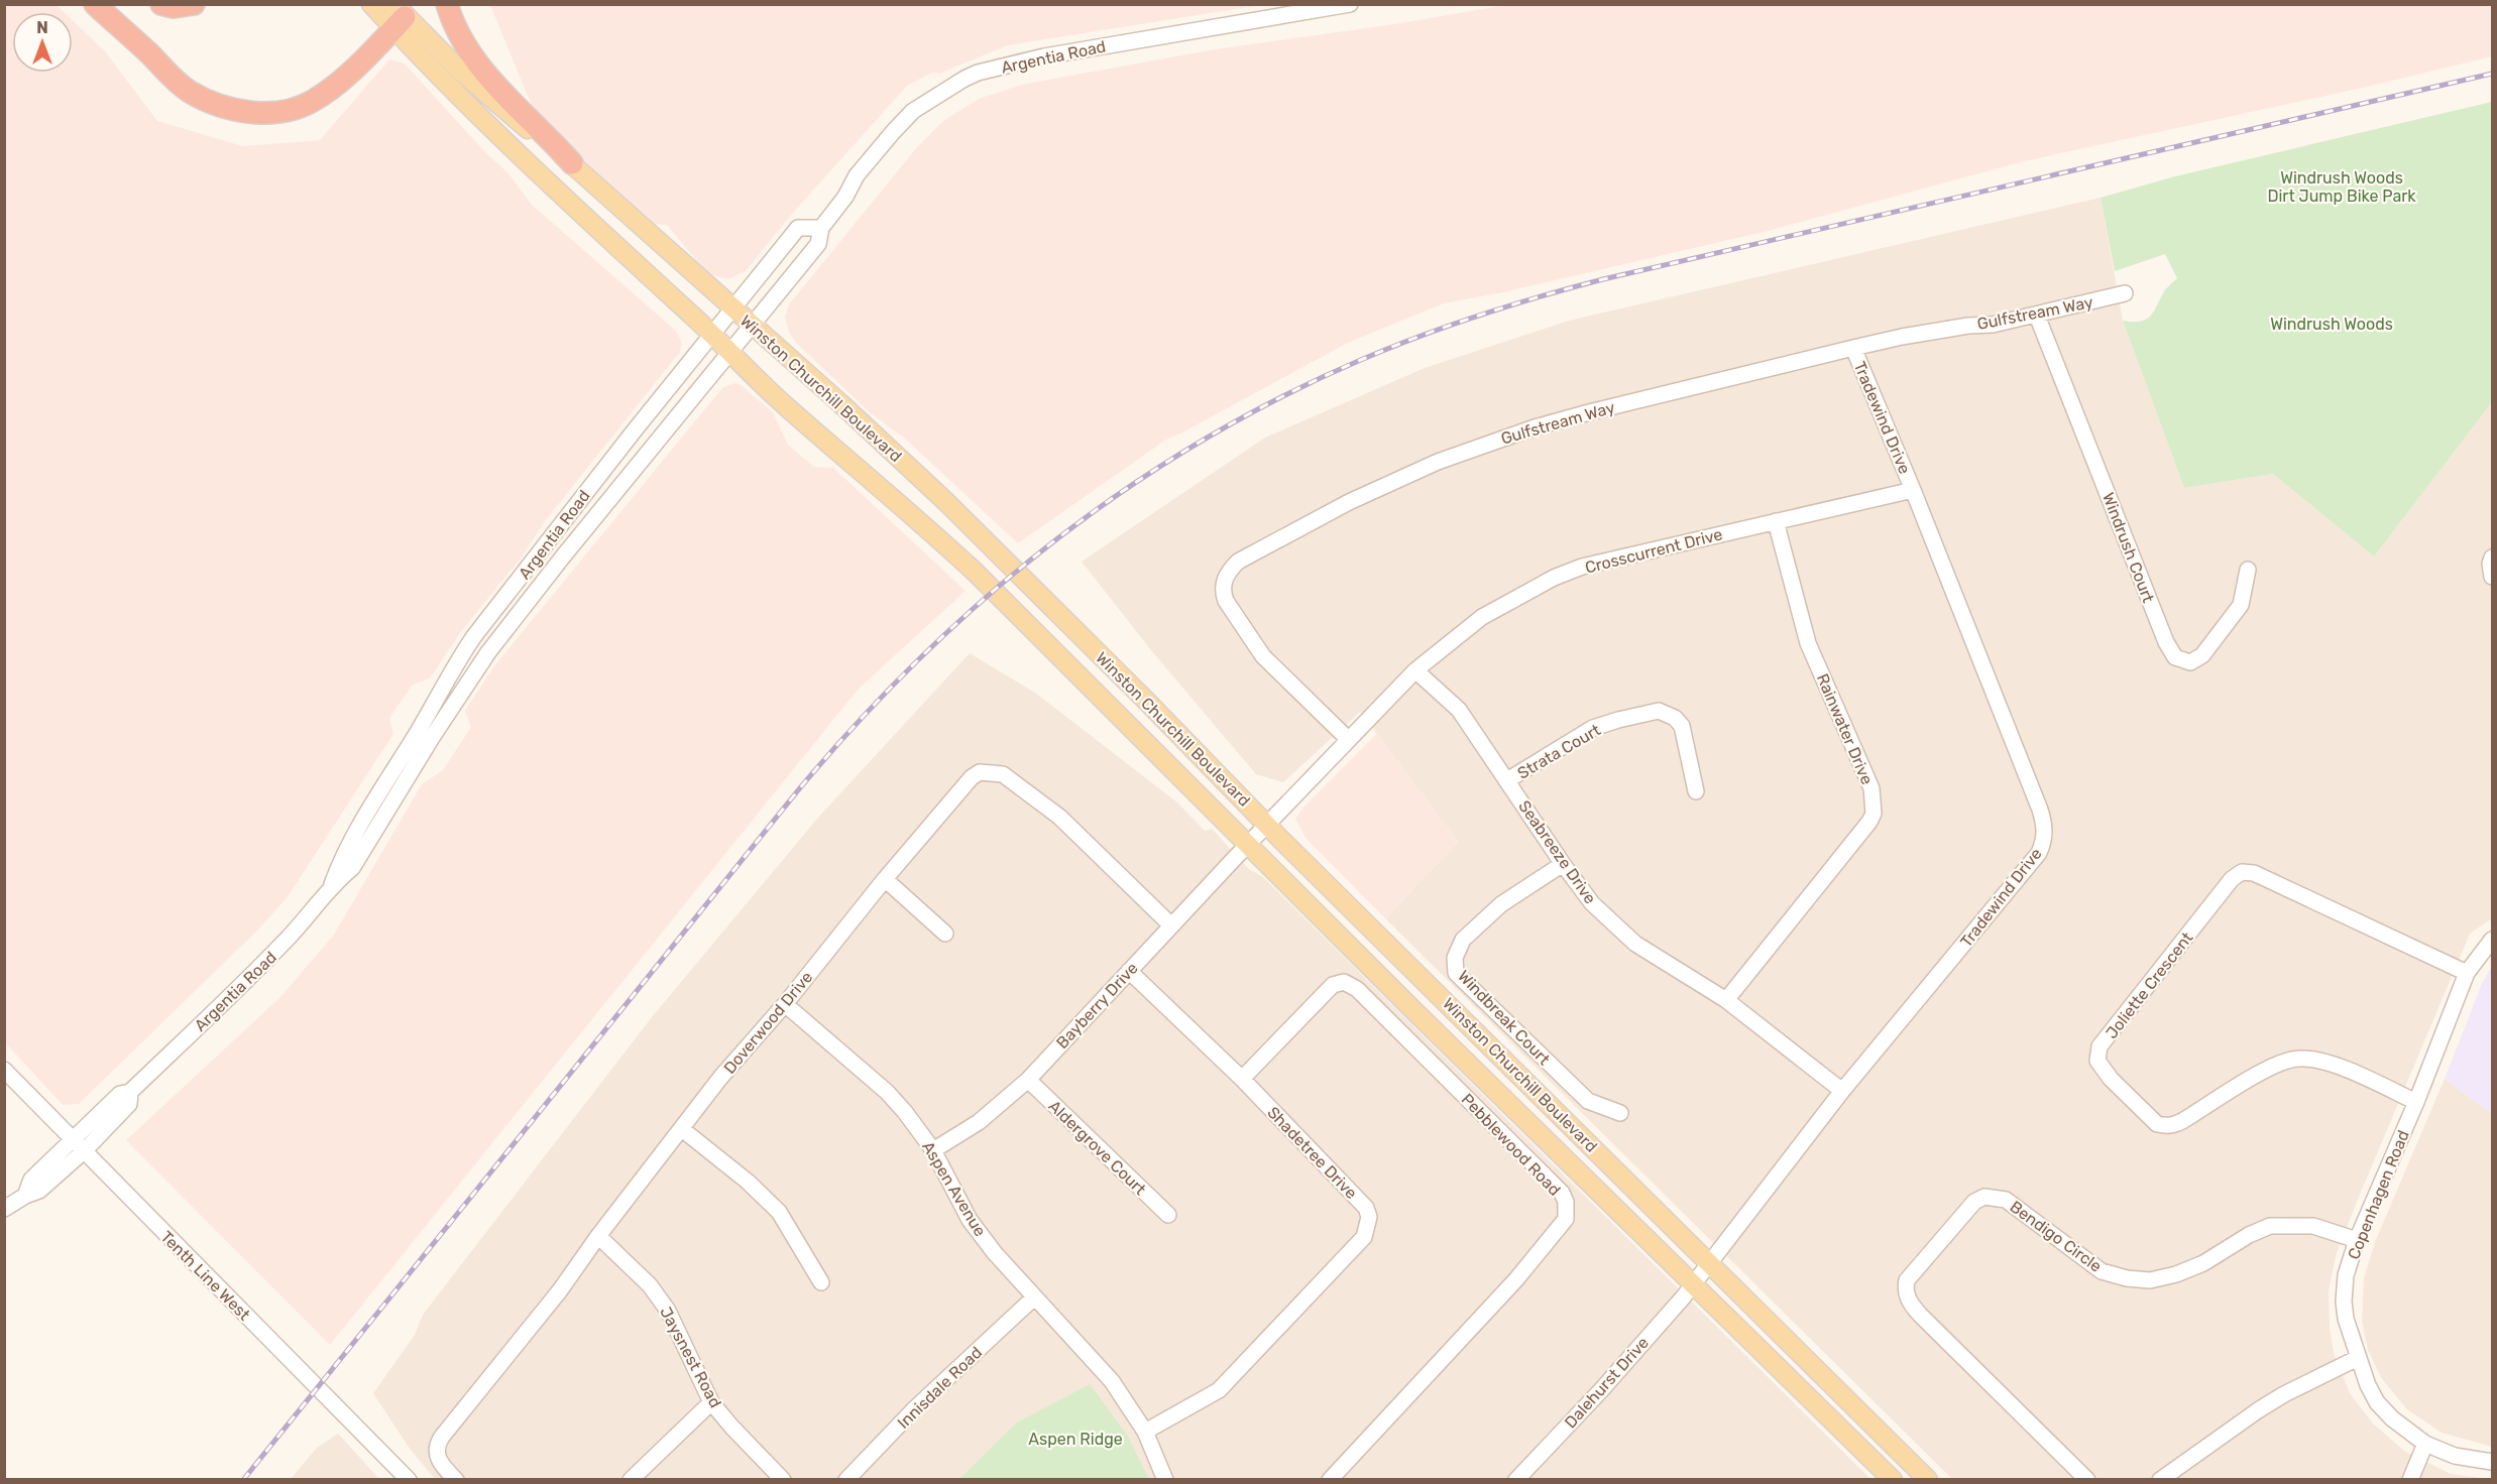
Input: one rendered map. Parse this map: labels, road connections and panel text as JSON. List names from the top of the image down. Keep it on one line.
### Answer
{"streets":{"main road":["Winston Churchill Boulevard"],"street":["Argentia Road","Gulfstream Way","Tradewind Drive","Windrush Court","Crosscurrent Drive","Rainwater Drive","Strata Court","Seabreeze Drive","Joliette Crescent","Bayberry Drive","Windbreak Court","Doverwood Drive","Pebblewood Road","Aldergrove Court","Shadetree Drive","Aspen Avenue","Copenhagen Road","Bendigo Circle","Tenth Line West","Jaysnest Road","Dalehurst Drive","Innisdale Road"]},"crossings":[["Argentia Road","Winston Churchill Boulevard"],["Argentia Road","Tenth Line West"],["Gulfstream Way","Tradewind Drive"],["Gulfstream Way","Windrush Court"],["Gulfstream Way","Crosscurrent Drive"],["Winston Churchill Boulevard","Tradewind Drive"],["Winston Churchill Boulevard","Crosscurrent Drive"],["Winston Churchill Boulevard","Bayberry Drive"],["Winston Churchill Boulevard","Dalehurst Drive"],["Tradewind Drive","Crosscurrent Drive"],["Tradewind Drive","Seabreeze Drive"],["Tradewind Drive","Dalehurst Drive"],["Crosscurrent Drive","Rainwater Drive"],["Crosscurrent Drive","Seabreeze Drive"],["Crosscurrent Drive","Bayberry Drive"],["Rainwater Drive","Seabreeze Drive"],["Strata Court","Seabreeze Drive"],["Seabreeze Drive","Windbreak Court"],["Joliette Crescent","Copenhagen Road"],["Bayberry Drive","Doverwood Drive"],["Bayberry Drive","Aldergrove Court"],["Bayberry Drive","Shadetree Drive"],["Bayberry Drive","Aspen Avenue"],["Doverwood Drive","Aspen Avenue"],["Doverwood Drive","Jaysnest Road"],["Pebblewood Road","Shadetree Drive"],["Shadetree Drive","Aspen Avenue"],["Aspen Avenue","Innisdale Road"],["Copenhagen Road","Bendigo Circle"]],"parks":["Windrush Woods Dirt Jump Bike Park","Windrush Woods","Aspen Ridge"],"north":"top"}
